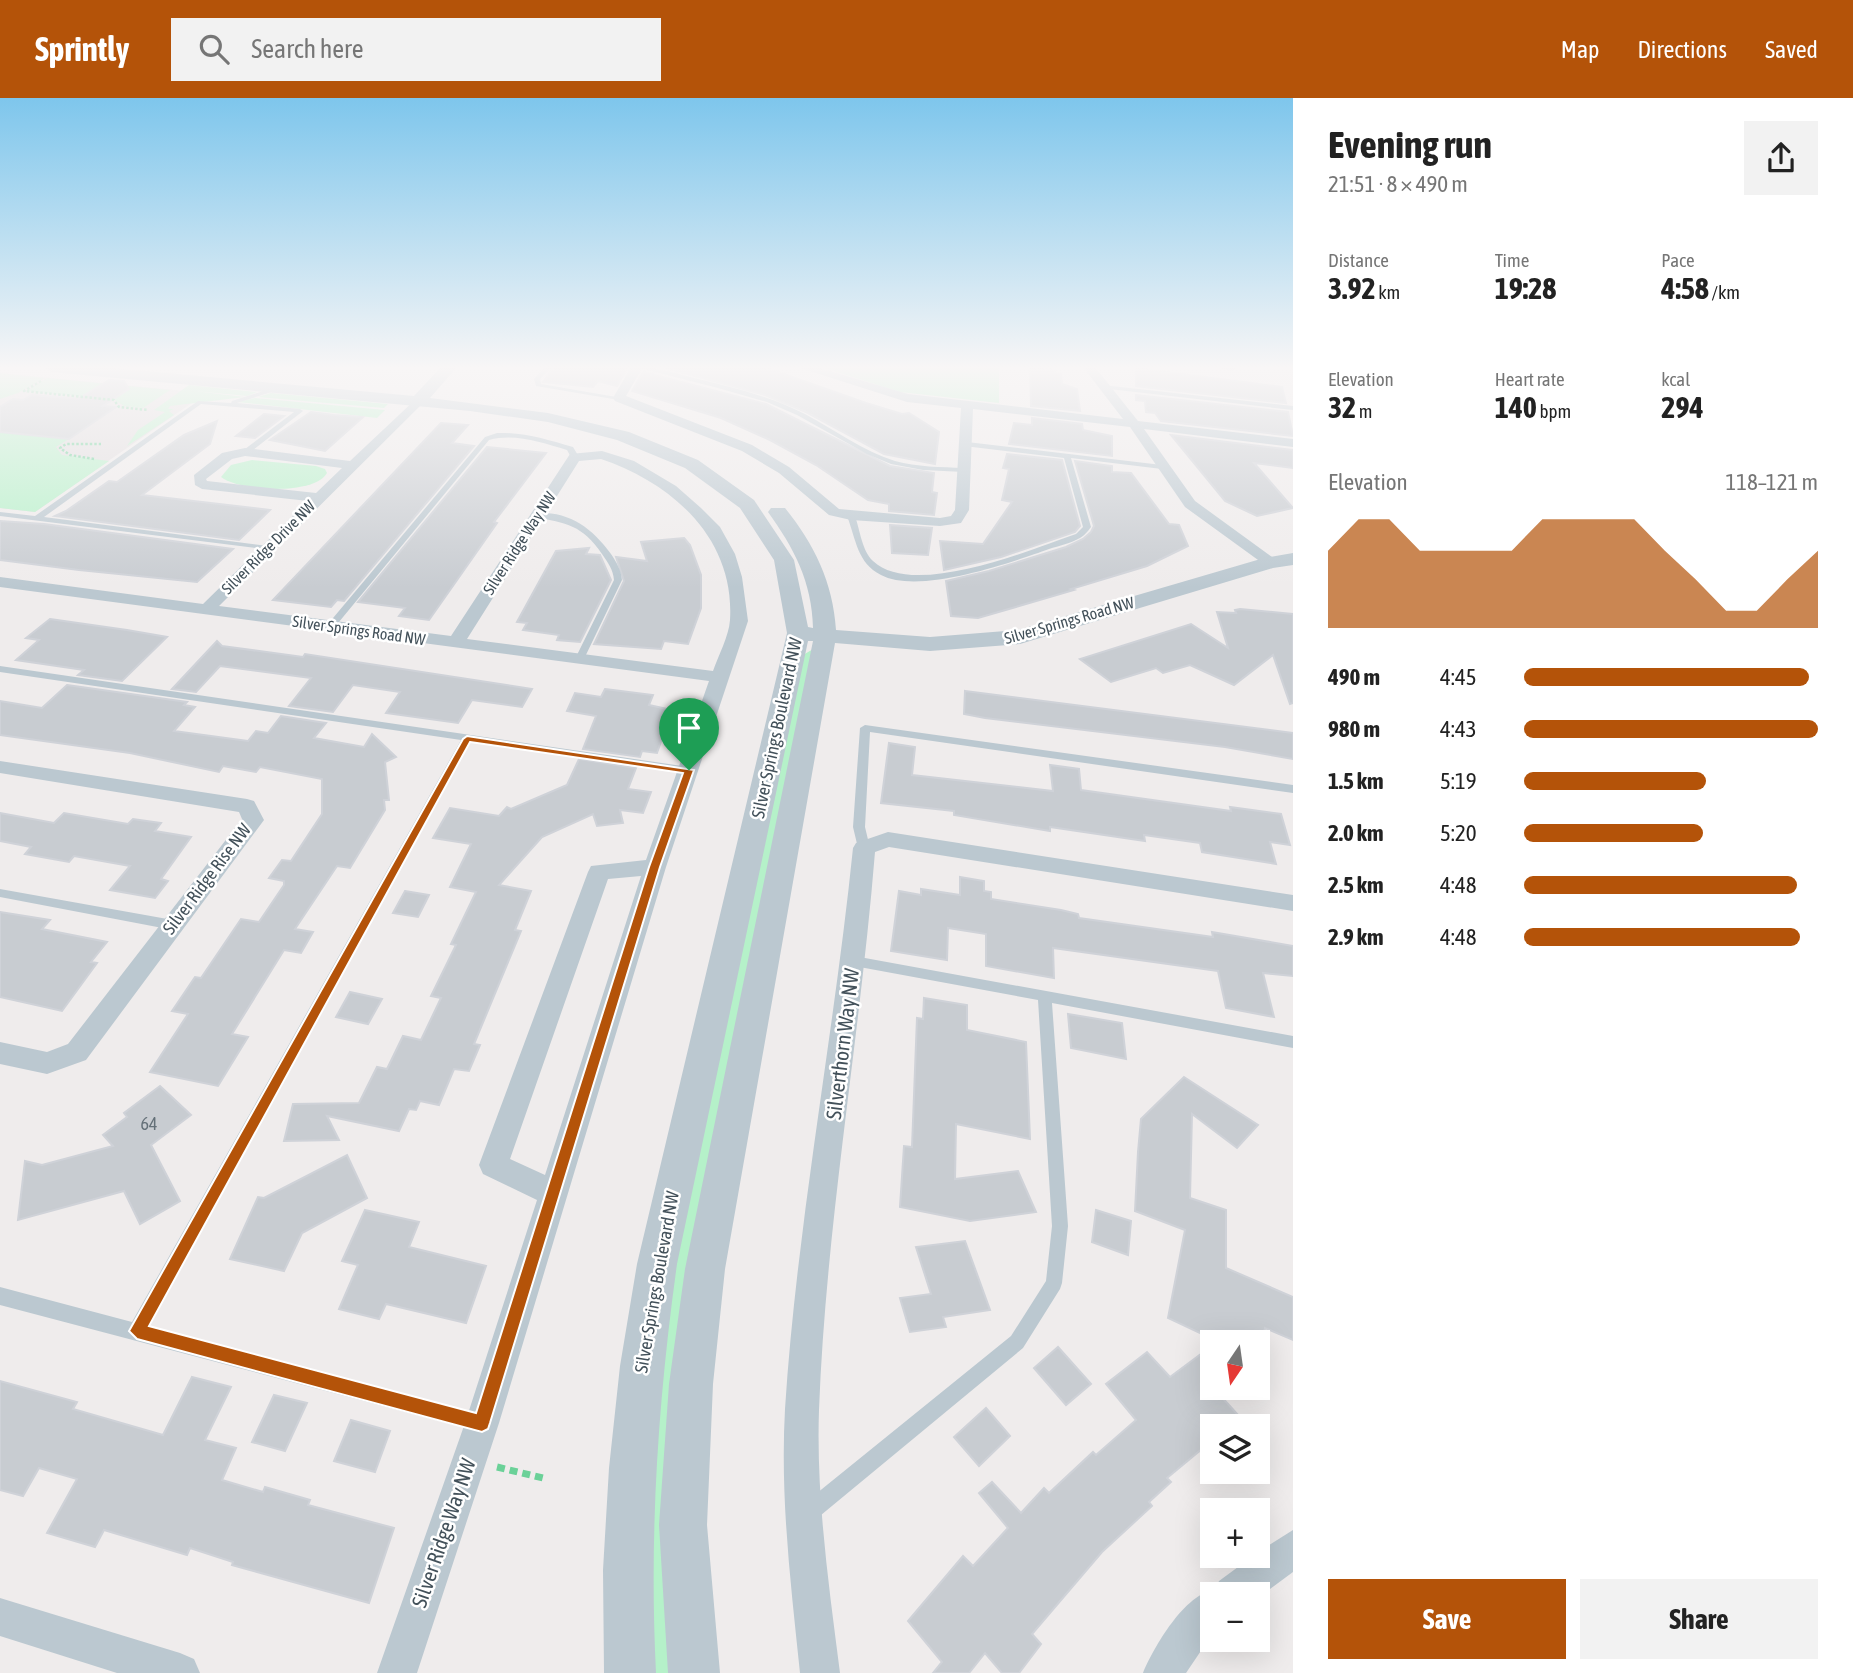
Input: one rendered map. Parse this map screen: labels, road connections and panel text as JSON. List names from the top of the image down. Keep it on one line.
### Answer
{"streets":{"street":["Silver Ridge Way NW","Silver Ridge Drive NW","Silver Springs Road NW","Silver Springs Boulevard NW","Silver Ridge Rise NW","Silverthorn Way NW"]},"crossings":[["Silver Ridge Way NW","Silver Springs Road NW"],["Silver Ridge Drive NW","Silver Springs Road NW"],["Silver Springs Road NW","Silver Springs Boulevard NW"]],"house_numbers":["64"],"north":"bottom","page":{"header":"Sprintly","search":"Search here","nav":["Map","Directions","Saved"],"heading":["Evening run","21:51 · 8 × 490 m"],"stats":[["Distance","3.92 km"],["Time","19:28"],["Pace","4:58 /km"],["Elevation","32 m"],["Heart rate","140 bpm"],["kcal","294"]],"chart":["Elevation","118–121 m"],"list":[{"name":"490 m","note":"4:45"},{"name":"980 m","note":"4:43"},{"name":"1.5 km","note":"5:19"},{"name":"2.0 km","note":"5:20"},{"name":"2.5 km","note":"4:48"},{"name":"2.9 km","note":"4:48"}],"map_buttons":["+","−"],"buttons":["Save","Share"]}}
